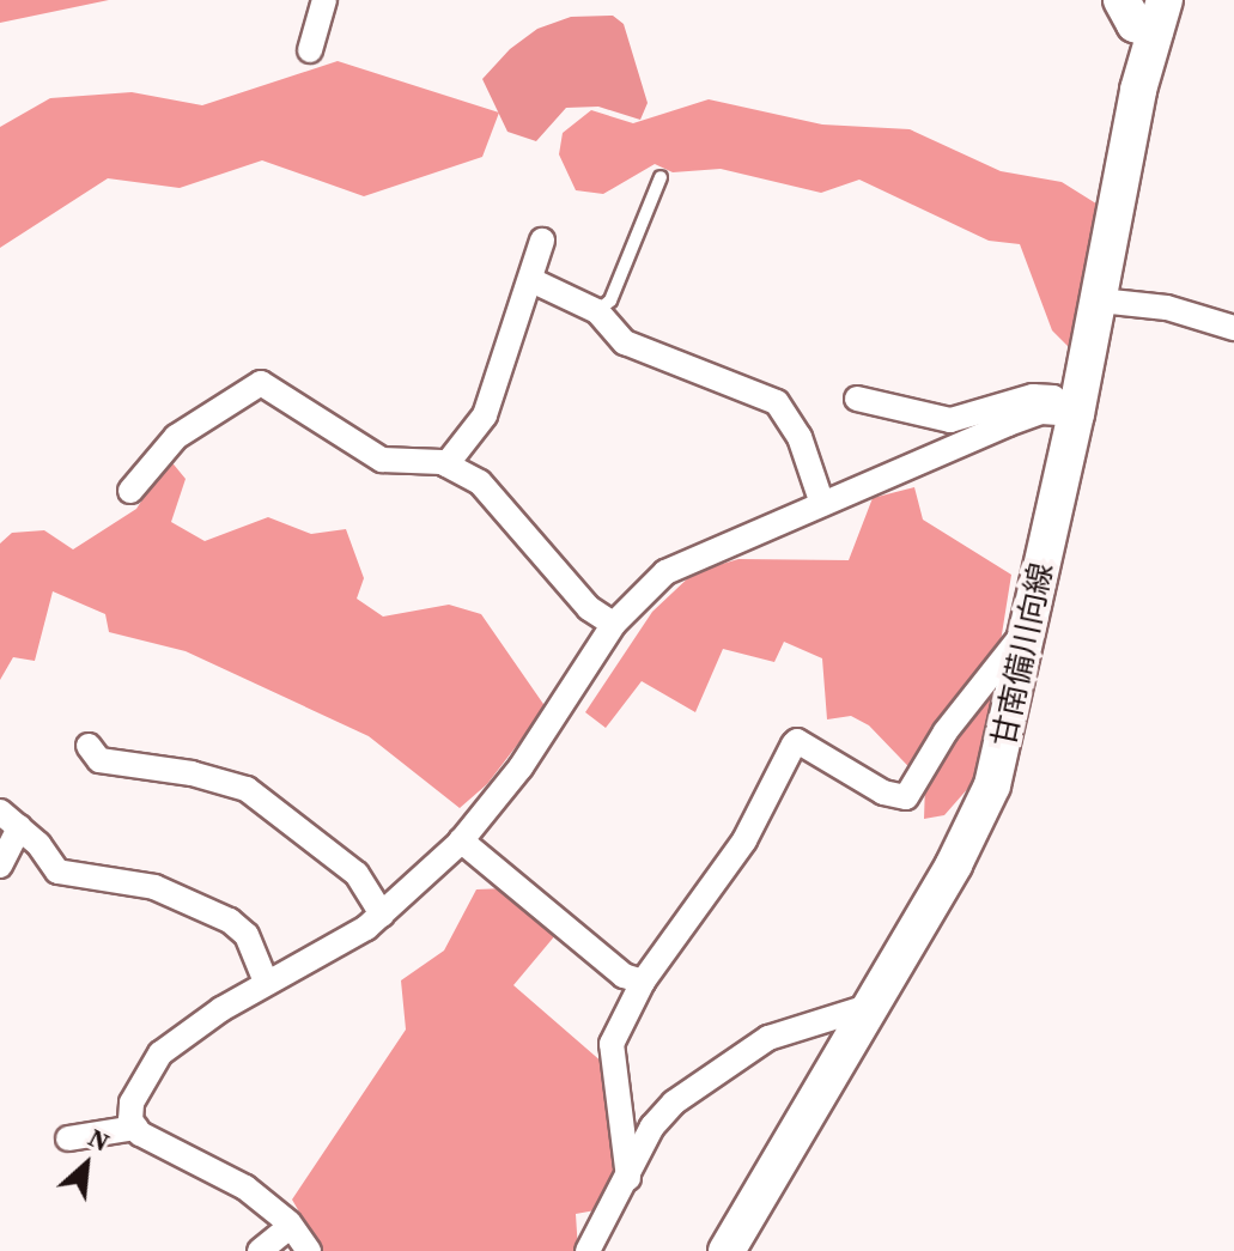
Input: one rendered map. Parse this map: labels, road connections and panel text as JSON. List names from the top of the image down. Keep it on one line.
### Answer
{"streets":{"main road":["甘南備川向線"]},"north":"top right"}
